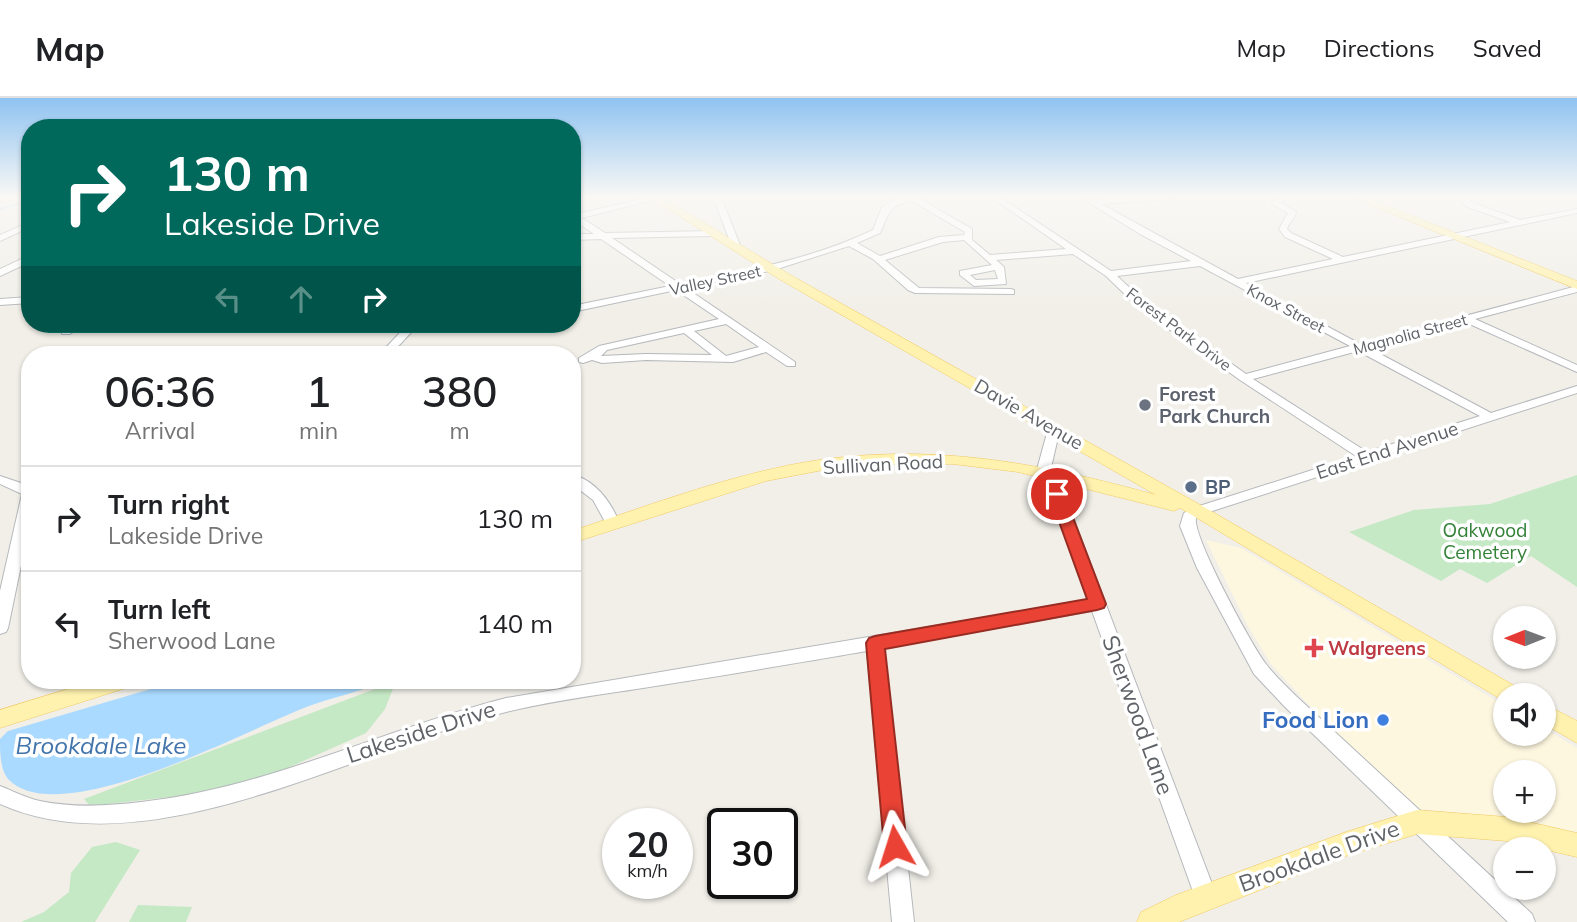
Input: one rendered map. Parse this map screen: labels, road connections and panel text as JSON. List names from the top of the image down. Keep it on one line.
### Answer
{"streets":{"main road":["Davie Avenue","Sullivan Road","Brookdale Drive"],"street":["Valley Street","Knox Street","Forest Park Drive","Magnolia Street","East End Avenue","Sherwood Lane","Lakeside Drive"]},"crossings":[["Valley Street","Davie Avenue"],["Knox Street","Magnolia Street"],["Knox Street","East End Avenue"],["Forest Park Drive","Magnolia Street"],["Forest Park Drive","East End Avenue"],["Davie Avenue","East End Avenue"],["Davie Avenue","Sullivan Road"],["East End Avenue","Sullivan Road"],["Sullivan Road","Sherwood Lane"],["Sherwood Lane","Lakeside Drive"],["Sherwood Lane","Brookdale Drive"]],"water":["Brookdale Lake"],"parks":["Oakwood Cemetery"],"places":{"other":["Forest Park Church","BP","Food Lion"],"health":["Walgreens"]},"north":"left","page":{"header":"Map","nav":["Map","Directions","Saved"],"turn":["130 m","Lakeside Drive"],"eta":["06:36","Arrival","1","min","380","m"],"list":[{"name":"Turn right","note":"Lakeside Drive","value":"130 m"},{"name":"Turn left","note":"Sherwood Lane","value":"140 m"}],"map_buttons":["+","−"],"speed":"20 km/h","limit":"30"}}
